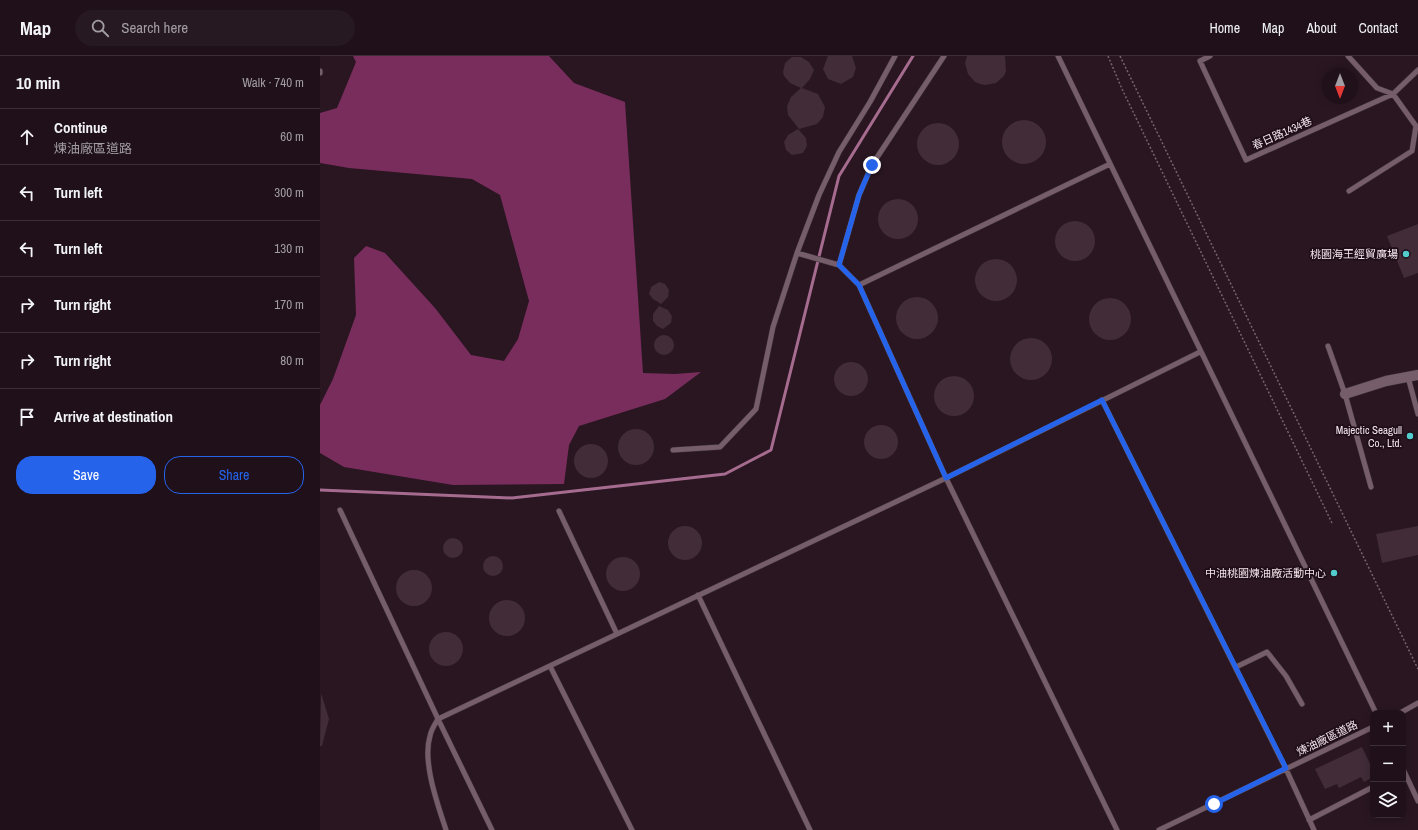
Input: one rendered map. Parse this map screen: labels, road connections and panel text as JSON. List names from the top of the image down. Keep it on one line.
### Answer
{"streets":{"lane":["春日路1434巷","煉油廠區道路"]},"places":["桃園海王經貿廣場","Majectic Seagull Co., Ltd.","中油桃園煉油廠活動中心"],"north":"bottom","page":{"header":"Map","search":"Search here","nav":["Home","Map","About","Contact"],"heading":["10 min","Walk · 740 m"],"list":[["Continue","煉油廠區道路","60 m"],["Turn left","300 m"],["Turn left","130 m"],["Turn right","170 m"],["Turn right","80 m"],"Arrive at destination"],"buttons":["Save","Share"],"map_buttons":["+","−"]}}
